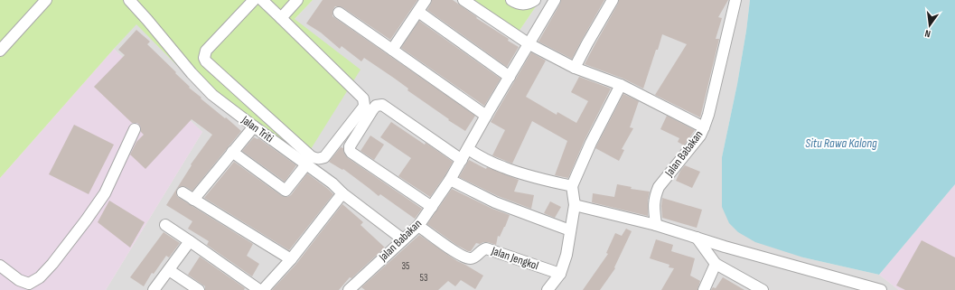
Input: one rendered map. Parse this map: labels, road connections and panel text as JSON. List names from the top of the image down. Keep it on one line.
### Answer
{"streets":{"street":["Jalan Triti","Jalan Babakan","Jalan Jengkol"]},"crossings":[["Jalan Triti","Jalan Babakan"],["Jalan Babakan","Jalan Jengkol"]],"water":["Situ Rawa Kalong"],"house_numbers":["35","53"],"north":"bottom"}
